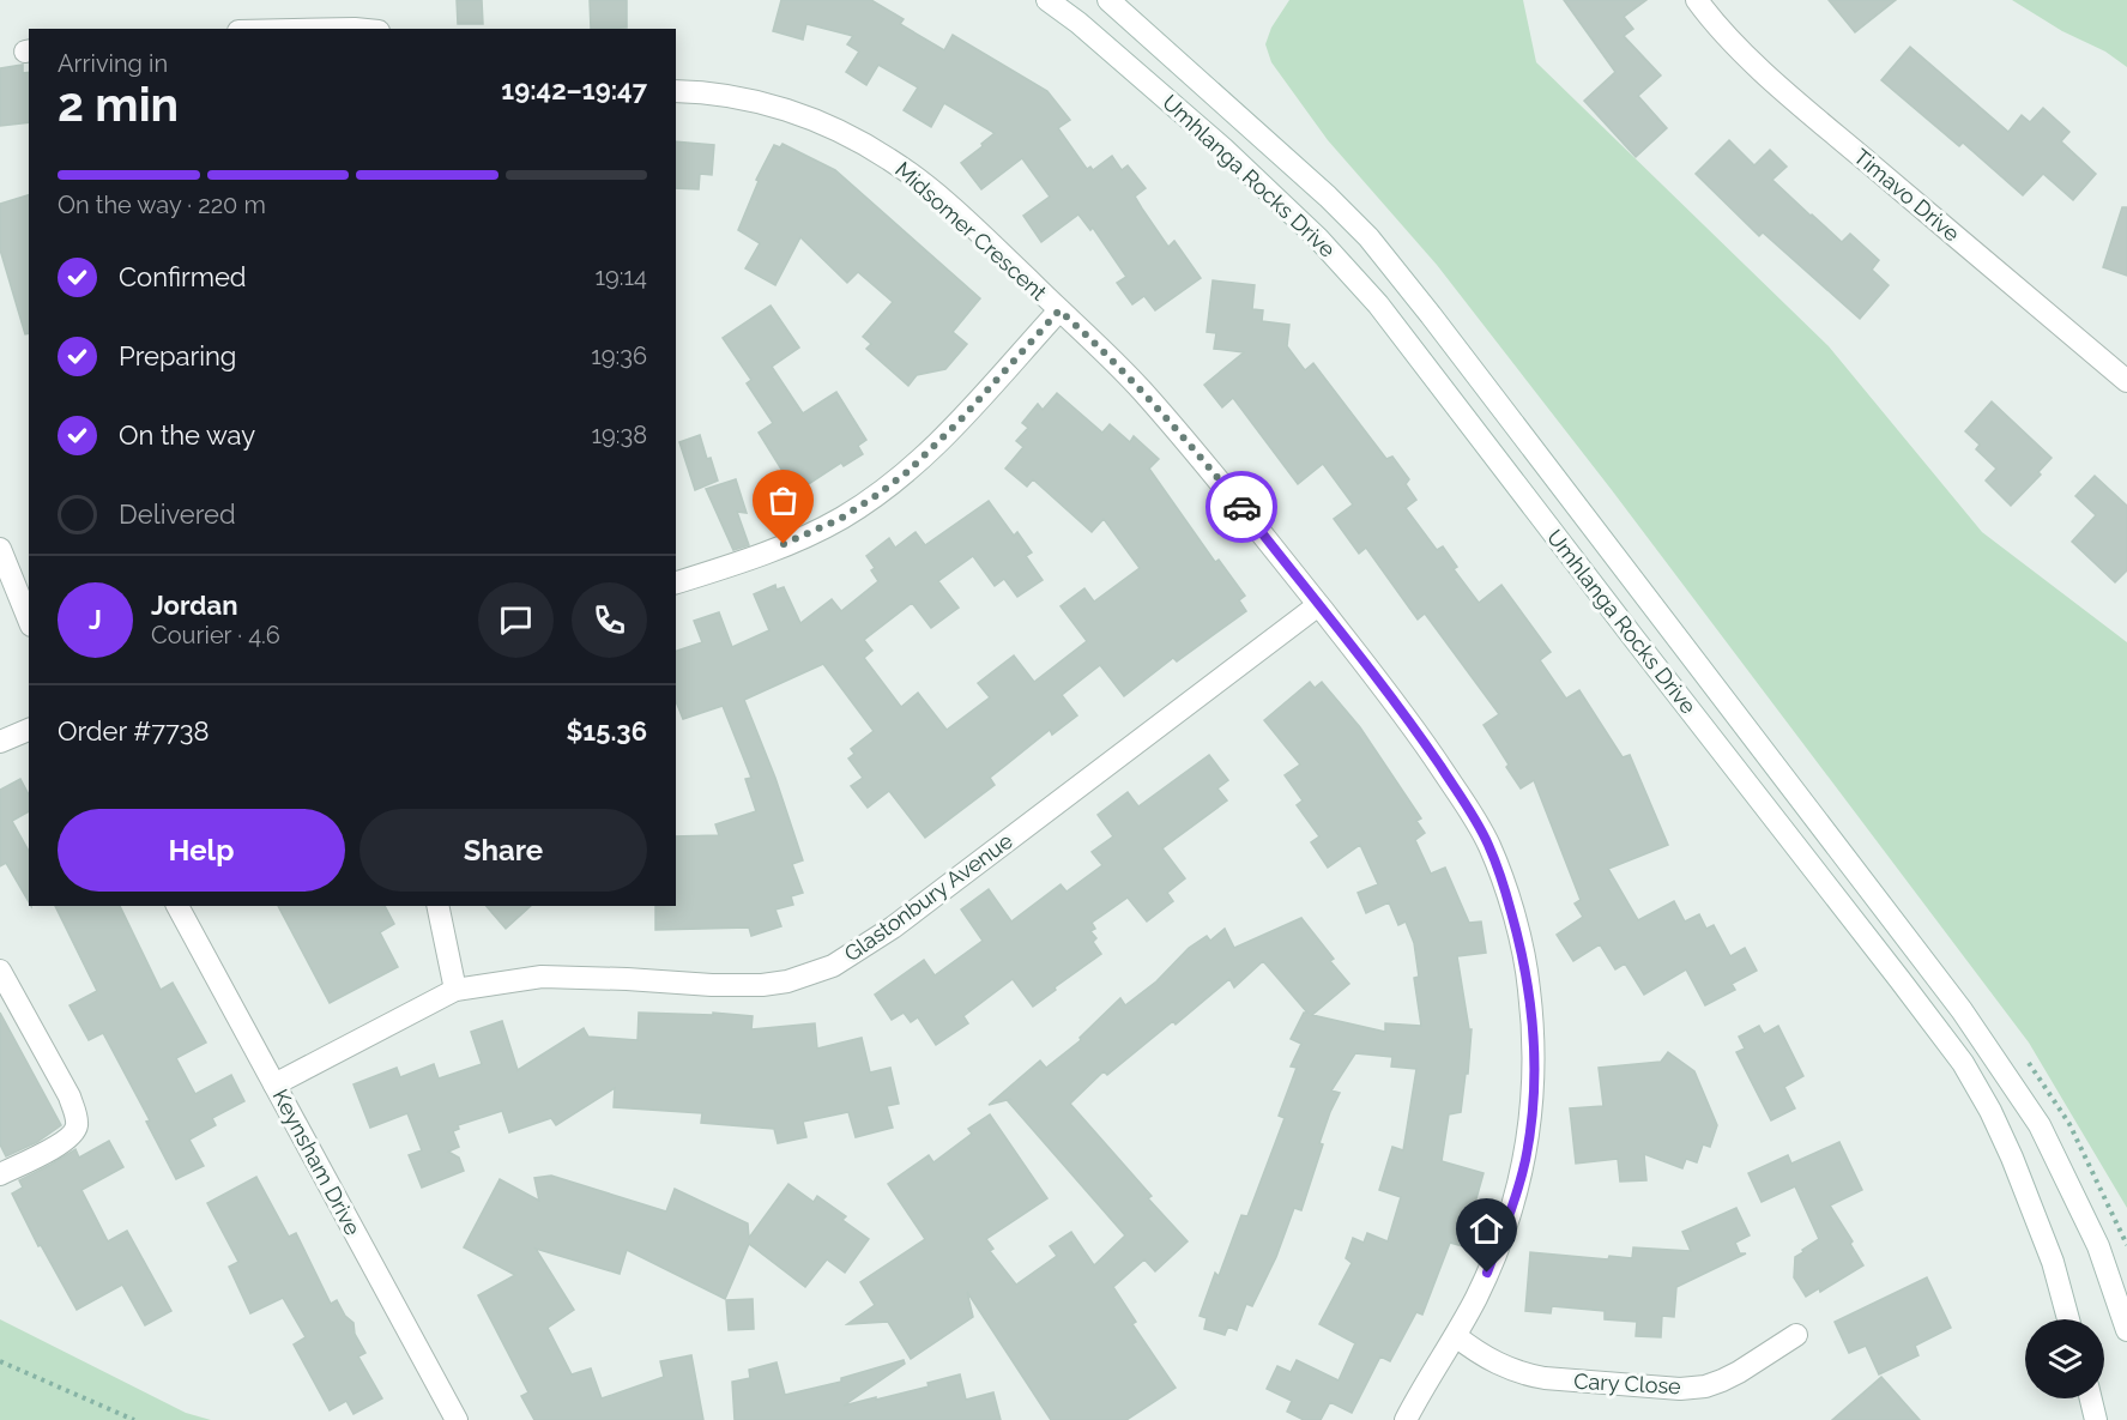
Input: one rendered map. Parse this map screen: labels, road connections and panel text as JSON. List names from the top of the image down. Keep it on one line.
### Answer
{"streets":{"street":["Umhlanga Rocks Drive","Timavo Drive","Midsomer Crescent","Glastonbury Avenue","Keynsham Drive","Cary Close"]},"crossings":[["Midsomer Crescent","Glastonbury Avenue"],["Midsomer Crescent","Cary Close"],["Glastonbury Avenue","Keynsham Drive"]],"page":{"heading":["2 min","Arriving in","19:42–19:47"],"panel":["Jordan","Courier · 4.6","Order #7738","$15.36"],"bar":"On the way · 220 m","list":[["Confirmed","19:14"],["Preparing","19:36"],["On the way","19:38"],"Delivered"],"round":"J","buttons":["Help","Share"]}}
